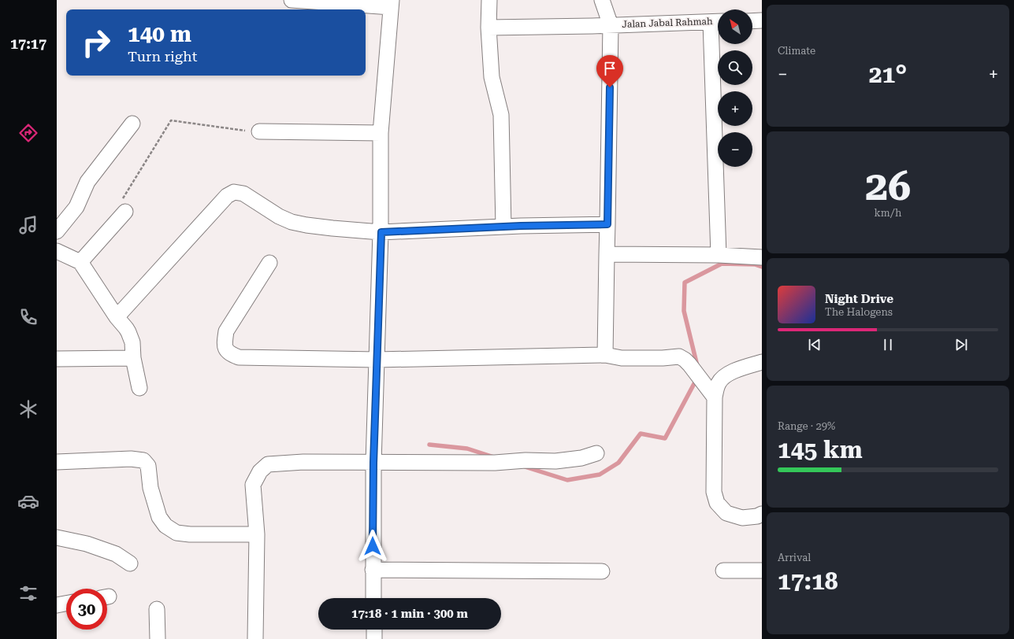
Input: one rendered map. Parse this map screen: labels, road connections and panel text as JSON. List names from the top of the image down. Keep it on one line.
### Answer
{"streets":{"street":["Jalan Jabal Rahmah"]},"north":"top left","page":{"tabs":"17:17","tile":["Climate",["26","km/h"],["Range · 29%","145 km"],["Arrival","17:18"]],"map_buttons":["+","−"],"turn":["140 m","Turn right"],"heat":["−","21°","+"],"song":["Night Drive","The Halogens"],"limit":"30","trip":"17:18 · 1 min · 300 m"}}
